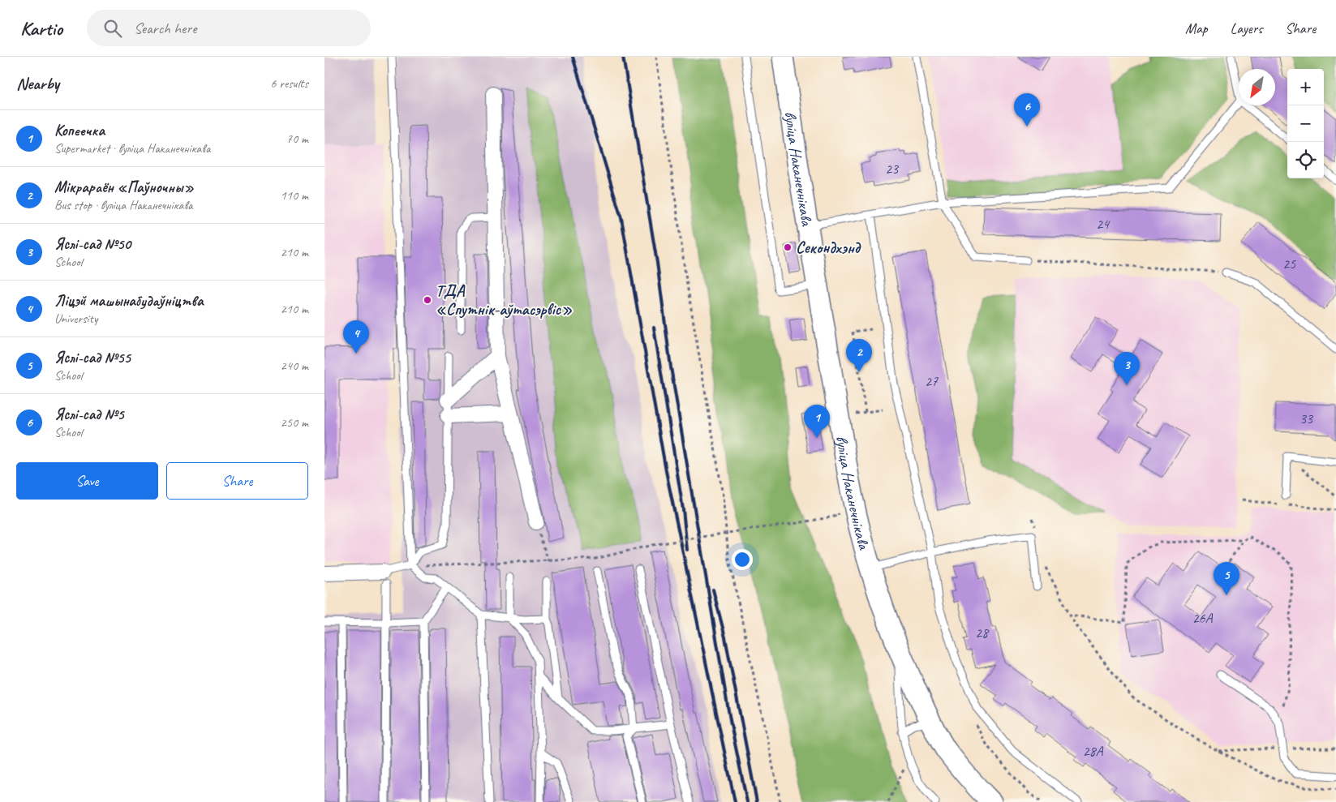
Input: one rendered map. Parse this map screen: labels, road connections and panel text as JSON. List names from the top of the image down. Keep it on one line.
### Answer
{"streets":{"main road":["вуліца Наканечнікава"]},"places":["Секондхэнд","ТДА «Спутнік-аўтасэрвіс»"],"house_numbers":["23","24","25","27","33","26А","28","28А"],"north":"bottom left","page":{"header":"Kartio","search":"Search here","nav":["Map","Layers","Share"],"heading":["Nearby","6 results"],"map_buttons":["+","−"],"pins":["6","4","2","3","1","5"],"list":[{"mark":"1","name":"Копеечка","note":"Supermarket · вуліца Наканечнікава","value":"70 m"},{"mark":"2","name":"Мікрараён «Паўночны»","note":"Bus stop · вуліца Наканечнікава","value":"110 m"},{"mark":"3","name":"Яслі-сад №50","note":"School","value":"210 m"},{"mark":"4","name":"Ліцэй машынабудаўніцтва","note":"University","value":"210 m"},{"mark":"5","name":"Яслі-сад №55","note":"School","value":"240 m"},{"mark":"6","name":"Яслі-сад №5","note":"School","value":"250 m"}],"buttons":["Save","Share"]}}
